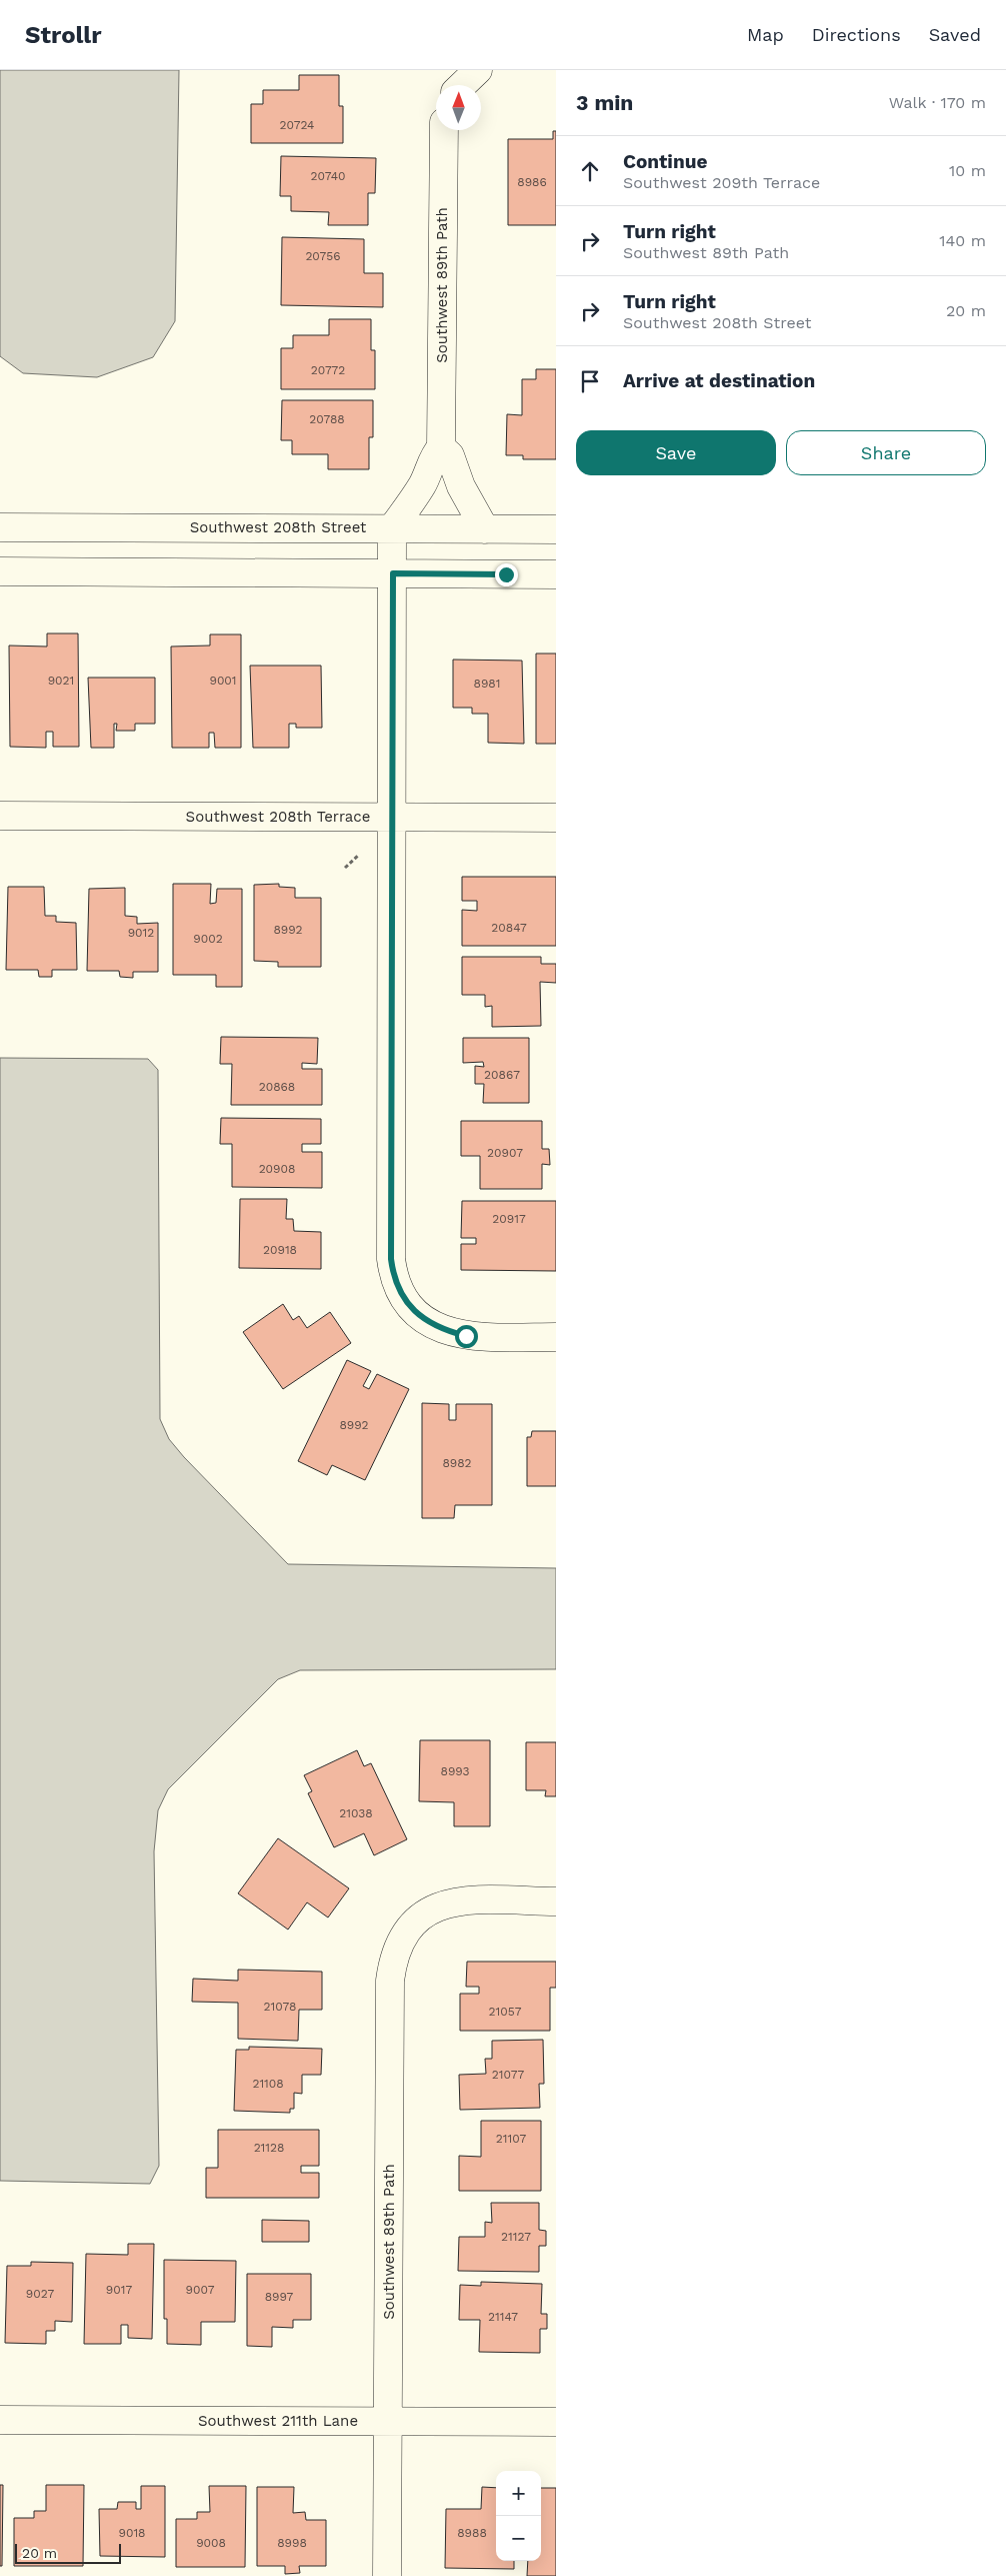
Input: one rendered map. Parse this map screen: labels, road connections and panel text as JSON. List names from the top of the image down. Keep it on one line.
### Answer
{"streets":{"street":["Southwest 89th Path","Southwest 208th Street","Southwest 208th Terrace","Southwest 211th Lane"]},"crossings":[["Southwest 89th Path","Southwest 208th Street"],["Southwest 89th Path","Southwest 211th Lane"]],"house_numbers":["20724","20740","8986","20756","20772","20788","9021","9001","8981","20847","8992","9012","9002","20867","20868","20907","20908","20917","20918","8992","8982","8993","21038","21078","21057","21077","21108","21107","21128","21127","9017","9007","9027","8997","21147","9018","8988","9008","8998"],"scale_bar":"20 m","north":"top","page":{"header":"Strollr","nav":["Map","Directions","Saved"],"heading":["3 min","Walk · 170 m"],"list":[["Continue","Southwest 209th Terrace","10 m"],["Turn right","Southwest 89th Path","140 m"],["Turn right","Southwest 208th Street","20 m"],"Arrive at destination"],"buttons":["Save","Share"],"map_buttons":["+","−"],"scale":"20 m"}}
